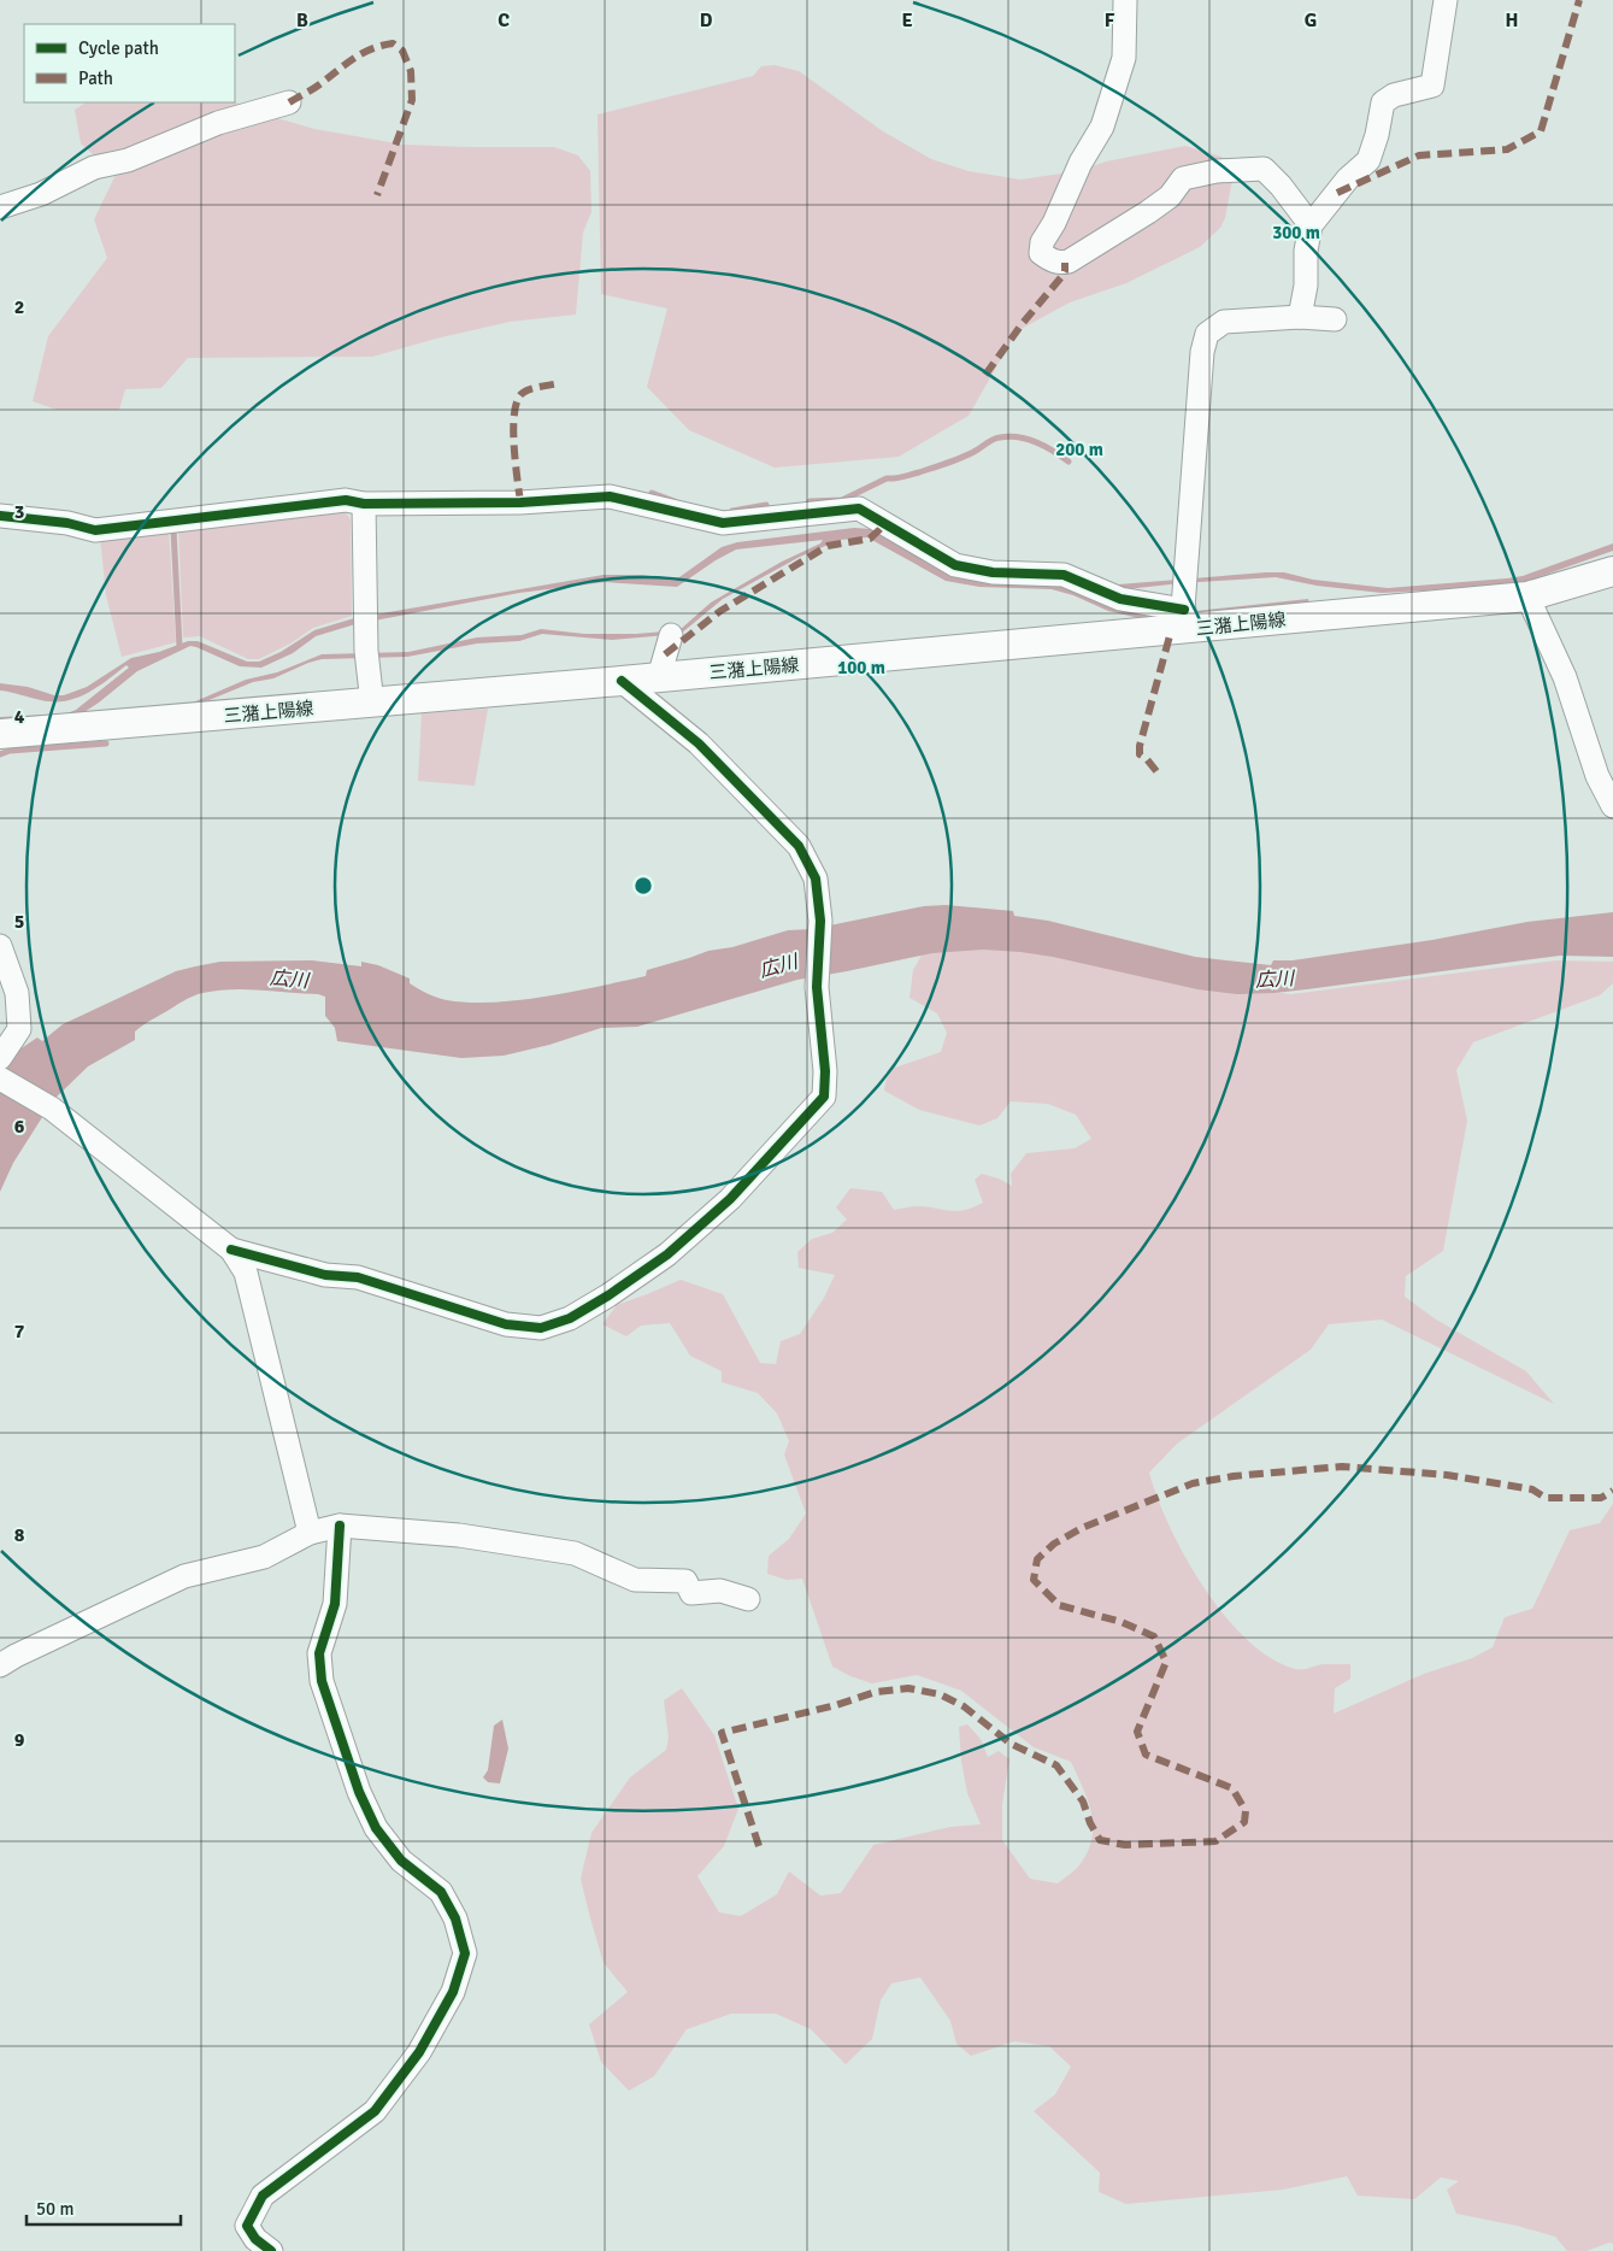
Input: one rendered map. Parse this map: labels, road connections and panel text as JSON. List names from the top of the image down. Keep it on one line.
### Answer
{"streets":{"main road":["三潴上陽線"]},"water":["広川"],"legend":["Cycle path","Path"],"scale_bar":"50 m","grid":{"columns":["B","C","D","E","F","G","H"],"rows":["2","3","4","5","6","7","8","9"]},"rings":["300 m","200 m","100 m"]}
